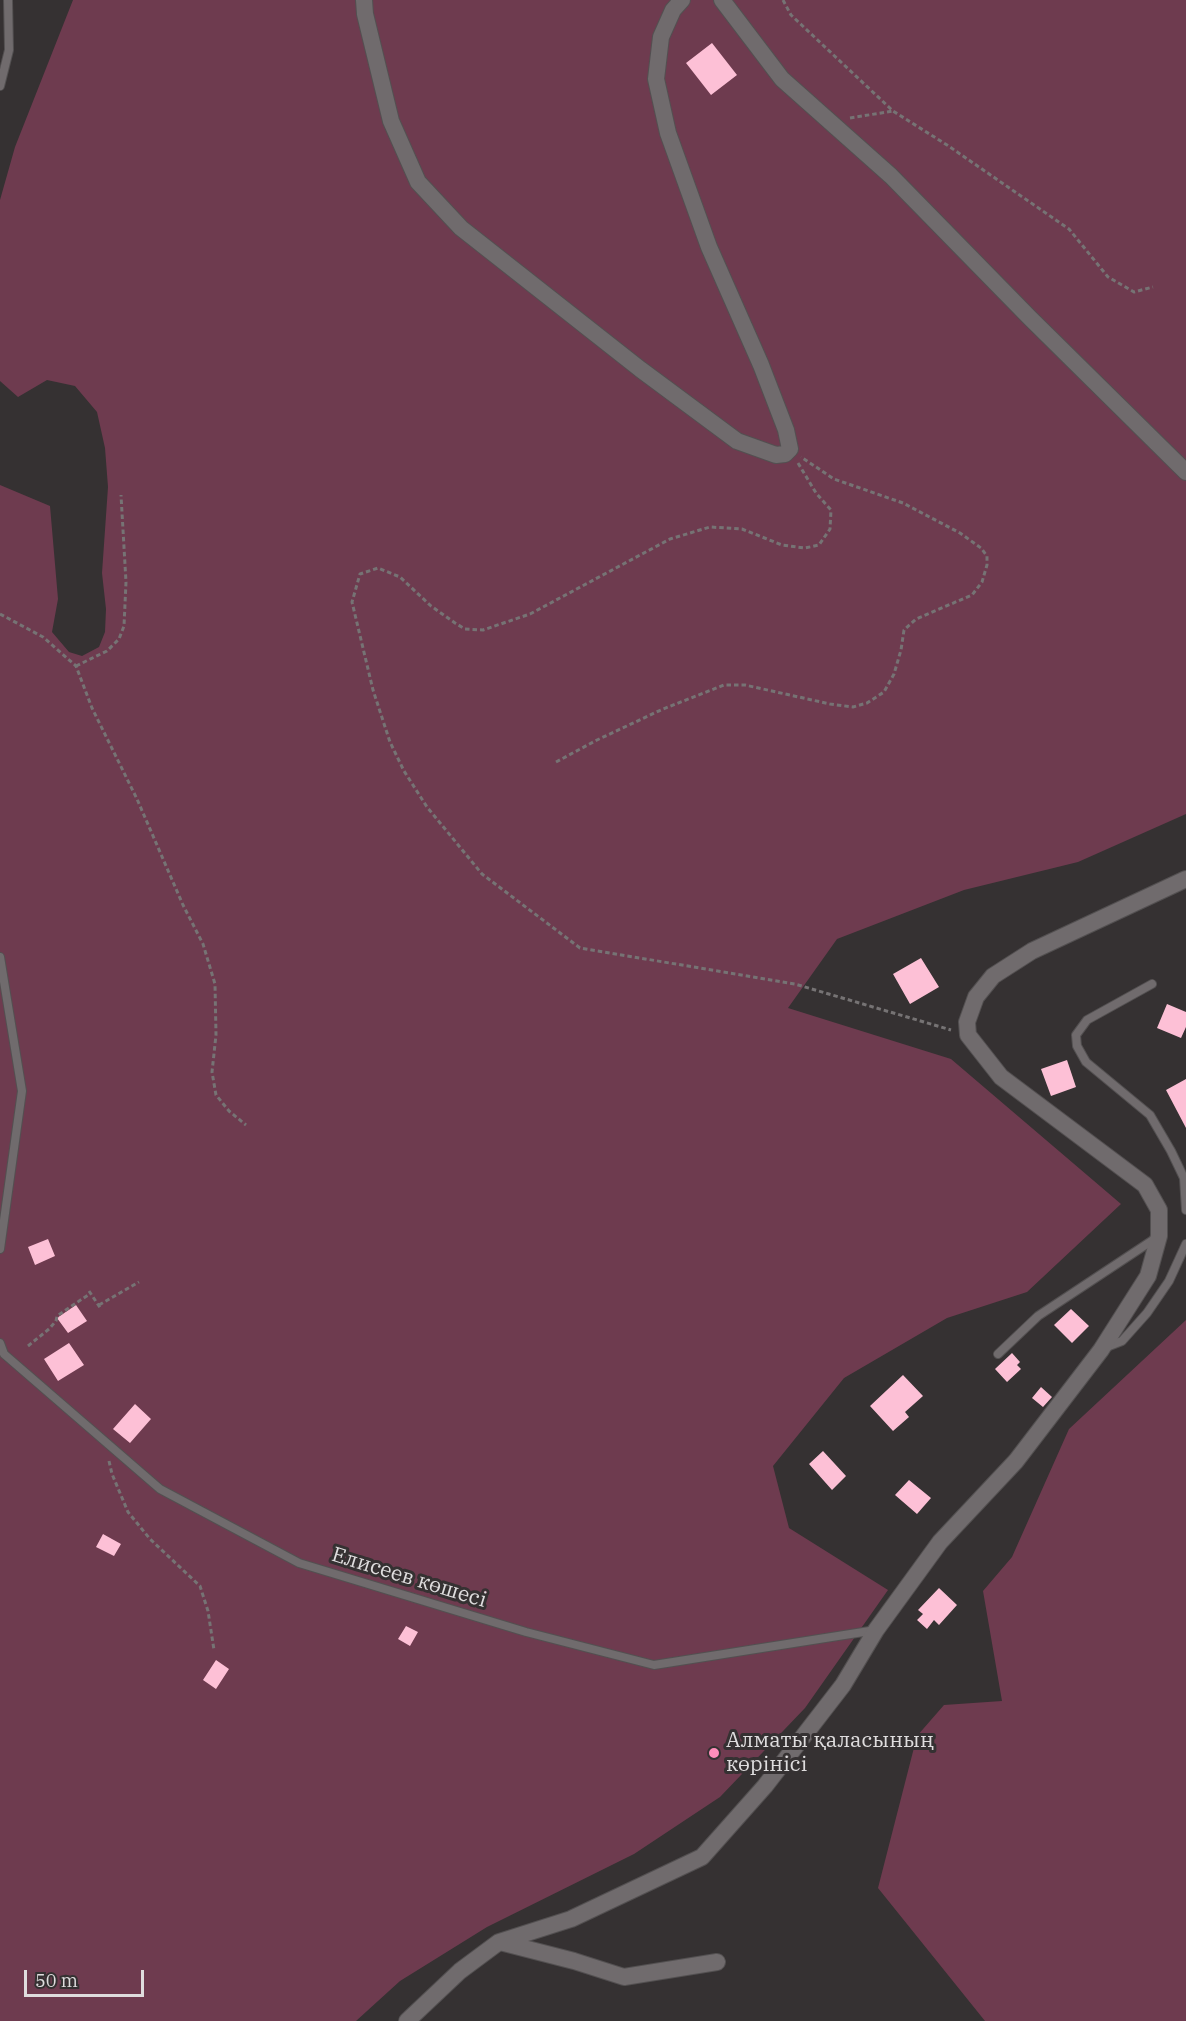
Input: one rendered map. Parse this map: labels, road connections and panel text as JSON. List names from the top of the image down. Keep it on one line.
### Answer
{"streets":{"lane":["Елисеев көшесі"]},"places":["Алматы қаласының көрінісі"],"scale_bar":"50 m"}
